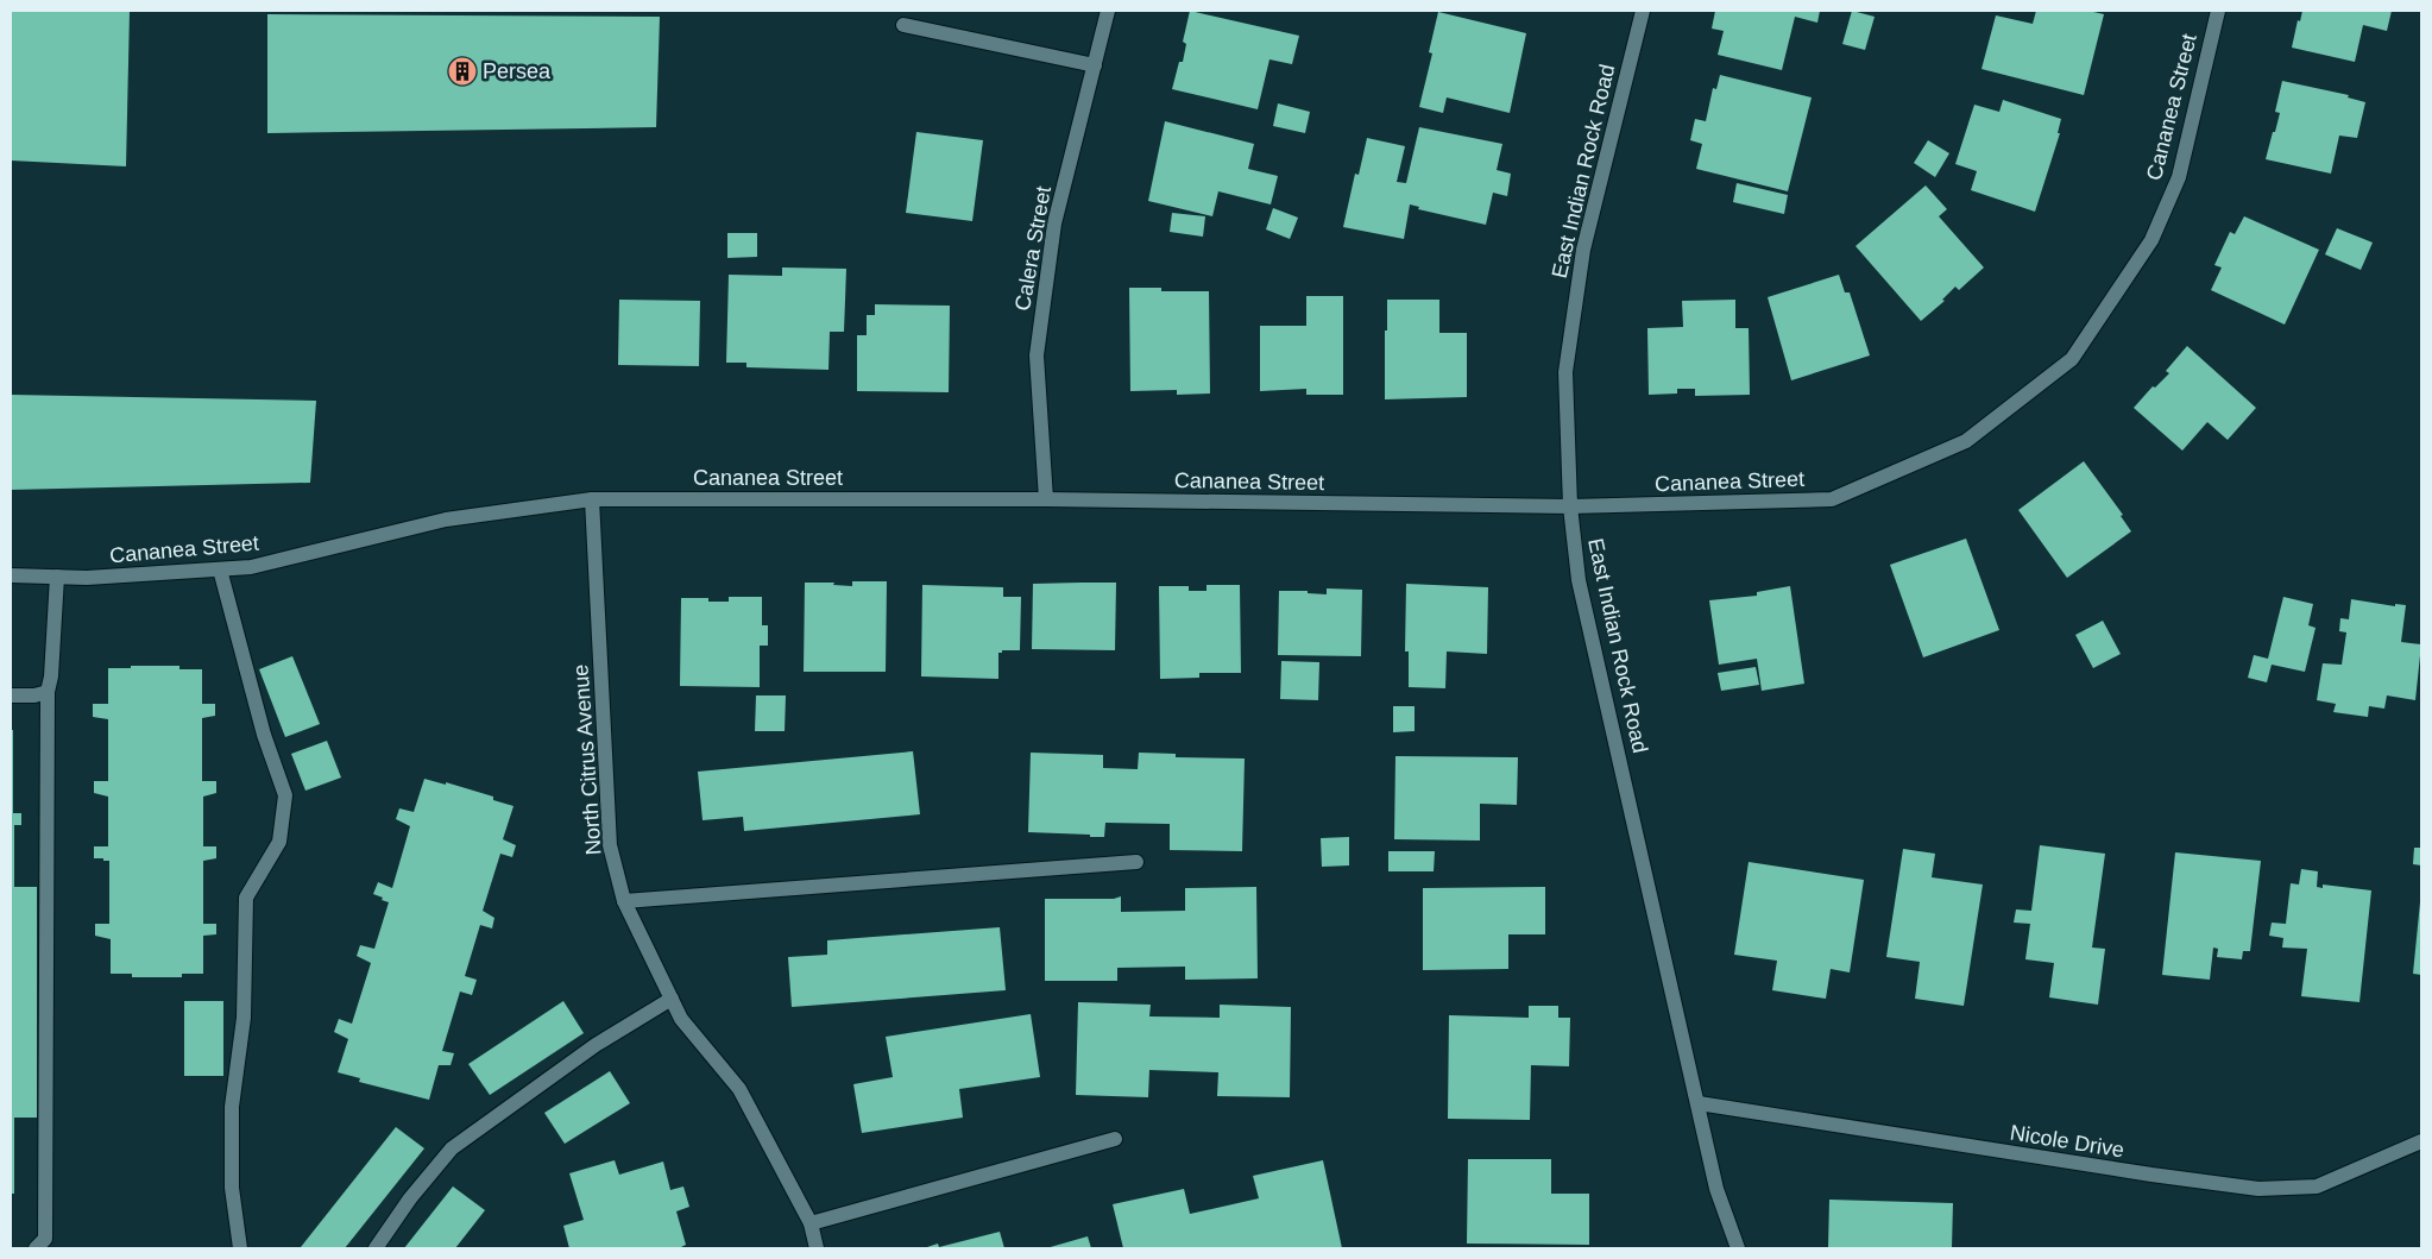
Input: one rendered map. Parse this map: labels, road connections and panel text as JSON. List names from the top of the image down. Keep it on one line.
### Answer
{"streets":{"street":["Cananea Street","East Indian Rock Road","Calera Street","North Citrus Avenue","Nicole Drive"]},"crossings":[["Cananea Street","East Indian Rock Road"],["Cananea Street","Calera Street"],["Cananea Street","North Citrus Avenue"],["East Indian Rock Road","Nicole Drive"]],"places":{"building":["Persea"]}}
